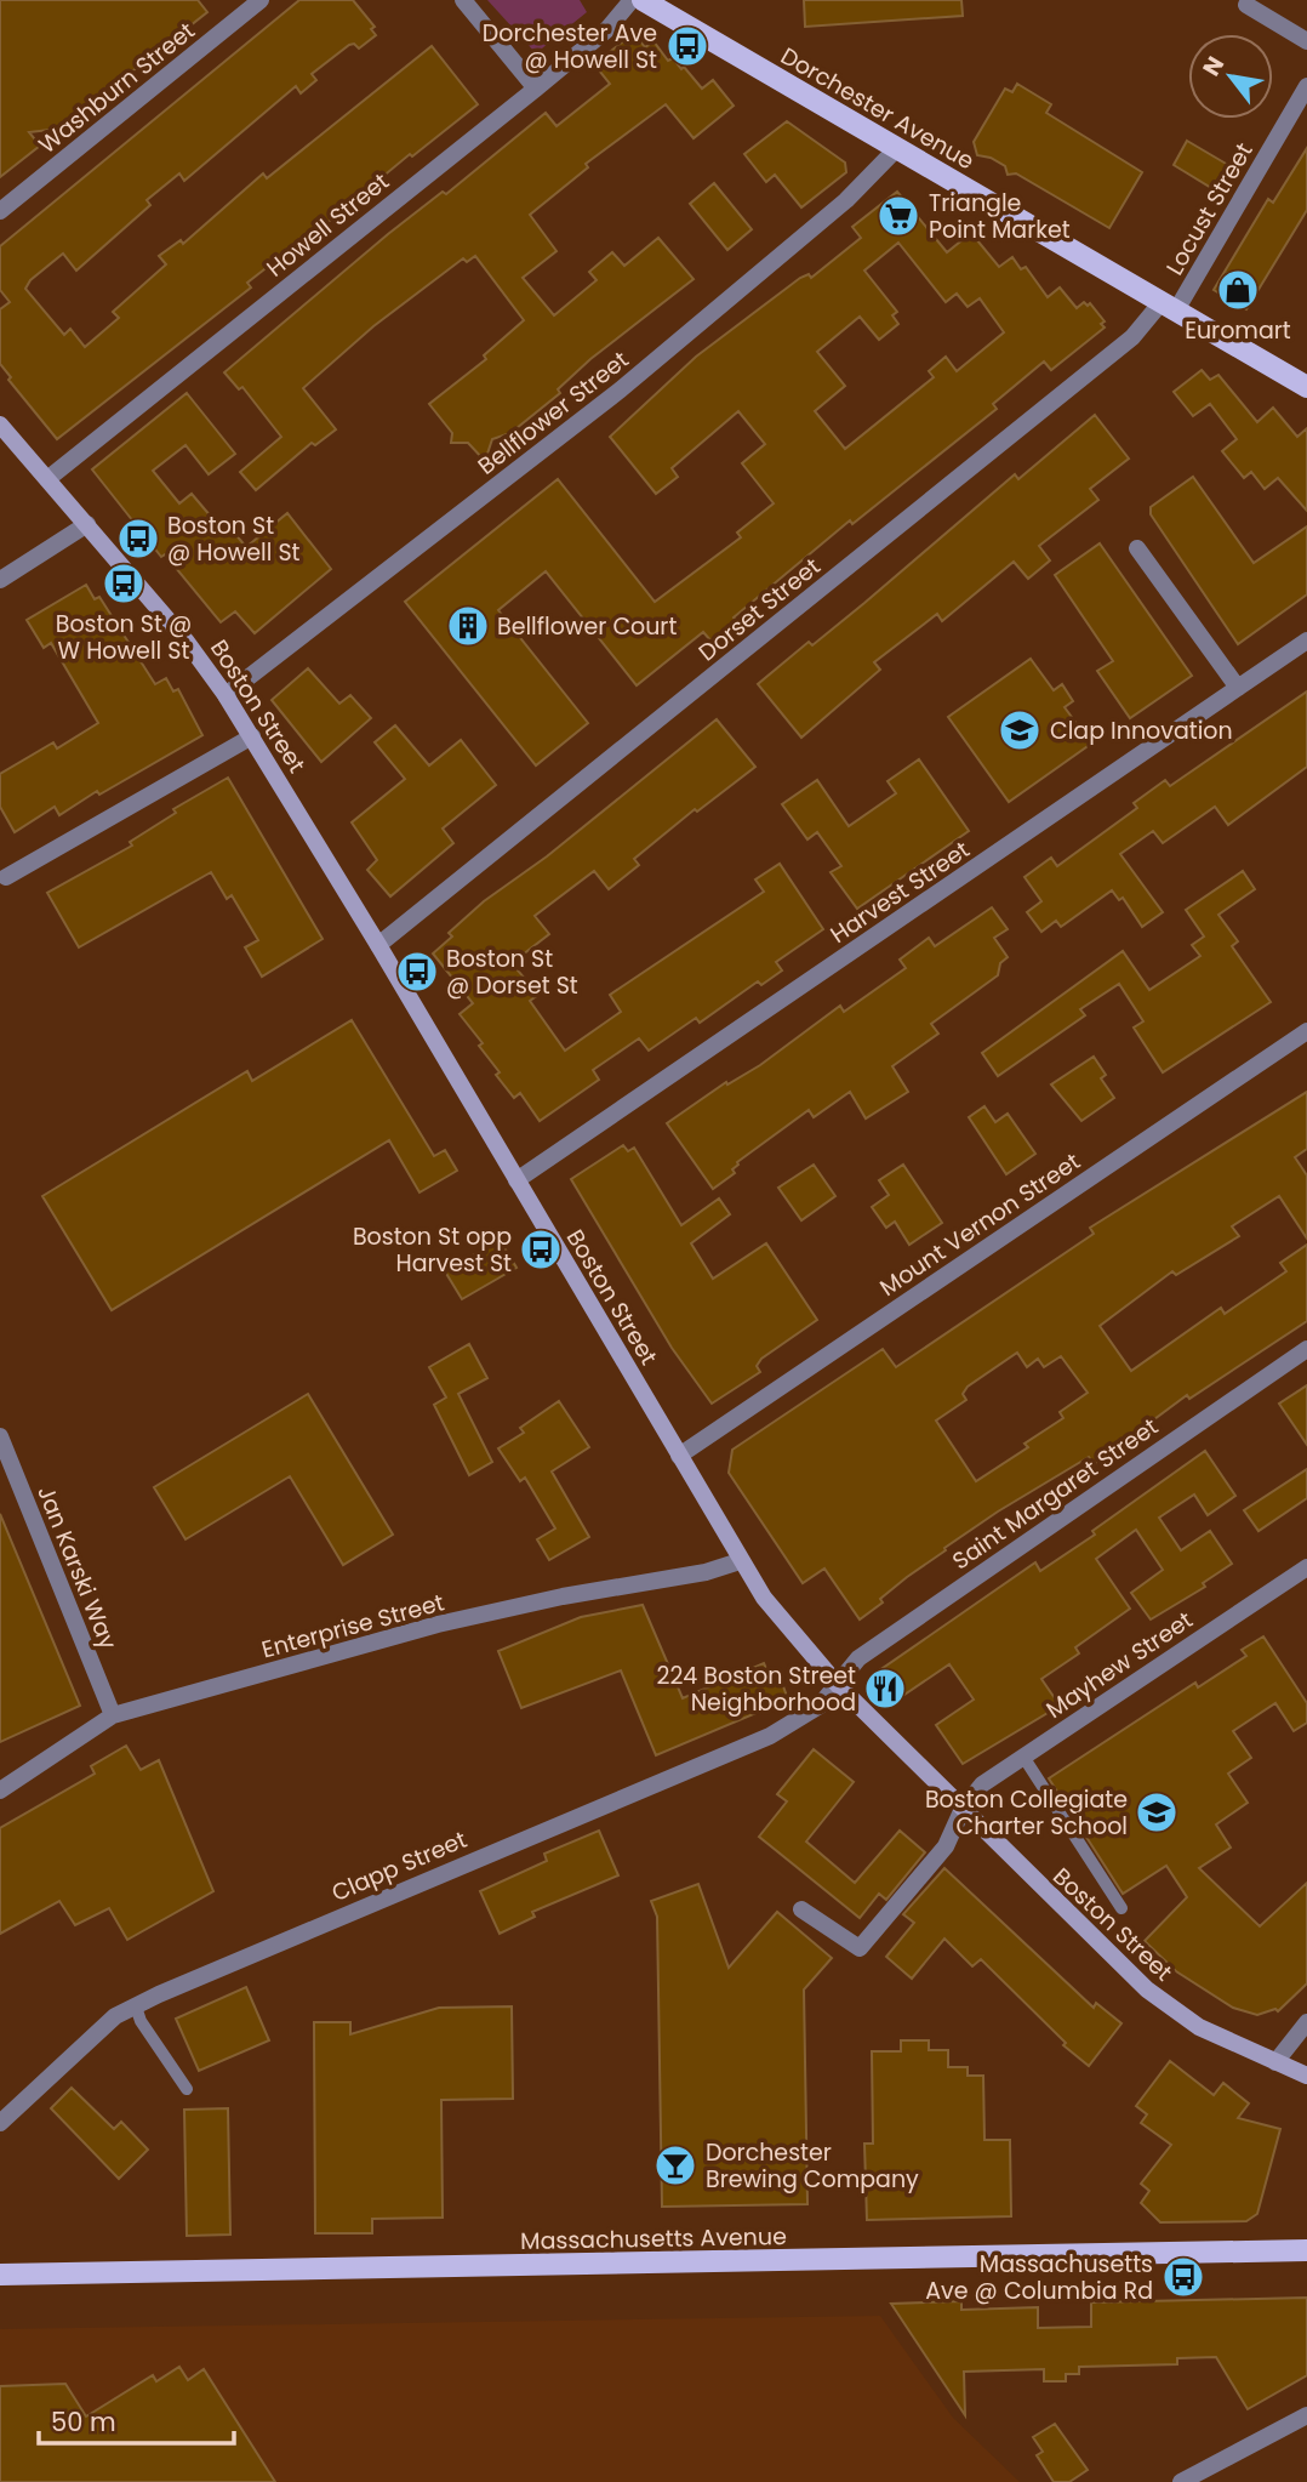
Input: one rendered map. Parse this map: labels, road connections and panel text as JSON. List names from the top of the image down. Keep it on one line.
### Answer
{"streets":{"main road":["Dorchester Avenue","Boston Street","Massachusetts Avenue"],"street":["Washburn Street","Locust Street","Howell Street","Bellflower Street","Dorset Street","Harvest Street","Mount Vernon Street","Saint Margaret Street","Jan Karski Way","Enterprise Street","Mayhew Street","Clapp Street"]},"crossings":[["Dorchester Avenue","Locust Street"],["Dorchester Avenue","Bellflower Street"],["Dorchester Avenue","Dorset Street"],["Locust Street","Dorset Street"],["Howell Street","Boston Street"],["Bellflower Street","Boston Street"],["Dorset Street","Boston Street"],["Boston Street","Harvest Street"],["Boston Street","Mount Vernon Street"],["Boston Street","Saint Margaret Street"],["Boston Street","Enterprise Street"],["Boston Street","Mayhew Street"],["Boston Street","Clapp Street"],["Saint Margaret Street","Clapp Street"],["Jan Karski Way","Enterprise Street"]],"places":{"bus stop":["Dorchester Ave @ Howell St","Boston St @ Howell St","Boston St @ W Howell St","Boston St @ Dorset St","Boston St opp Harvest St","Massachusetts Ave @ Columbia Rd"],"supermarket":["Triangle Point Market"],"shop":["Euromart"],"building":["Bellflower Court"],"school or university":["Clap Innovation","Boston Collegiate Charter School"],"restaurant":["224 Boston Street Neighborhood"],"bar":["Dorchester Brewing Company"]},"scale_bar":"50 m","north":"top left"}
